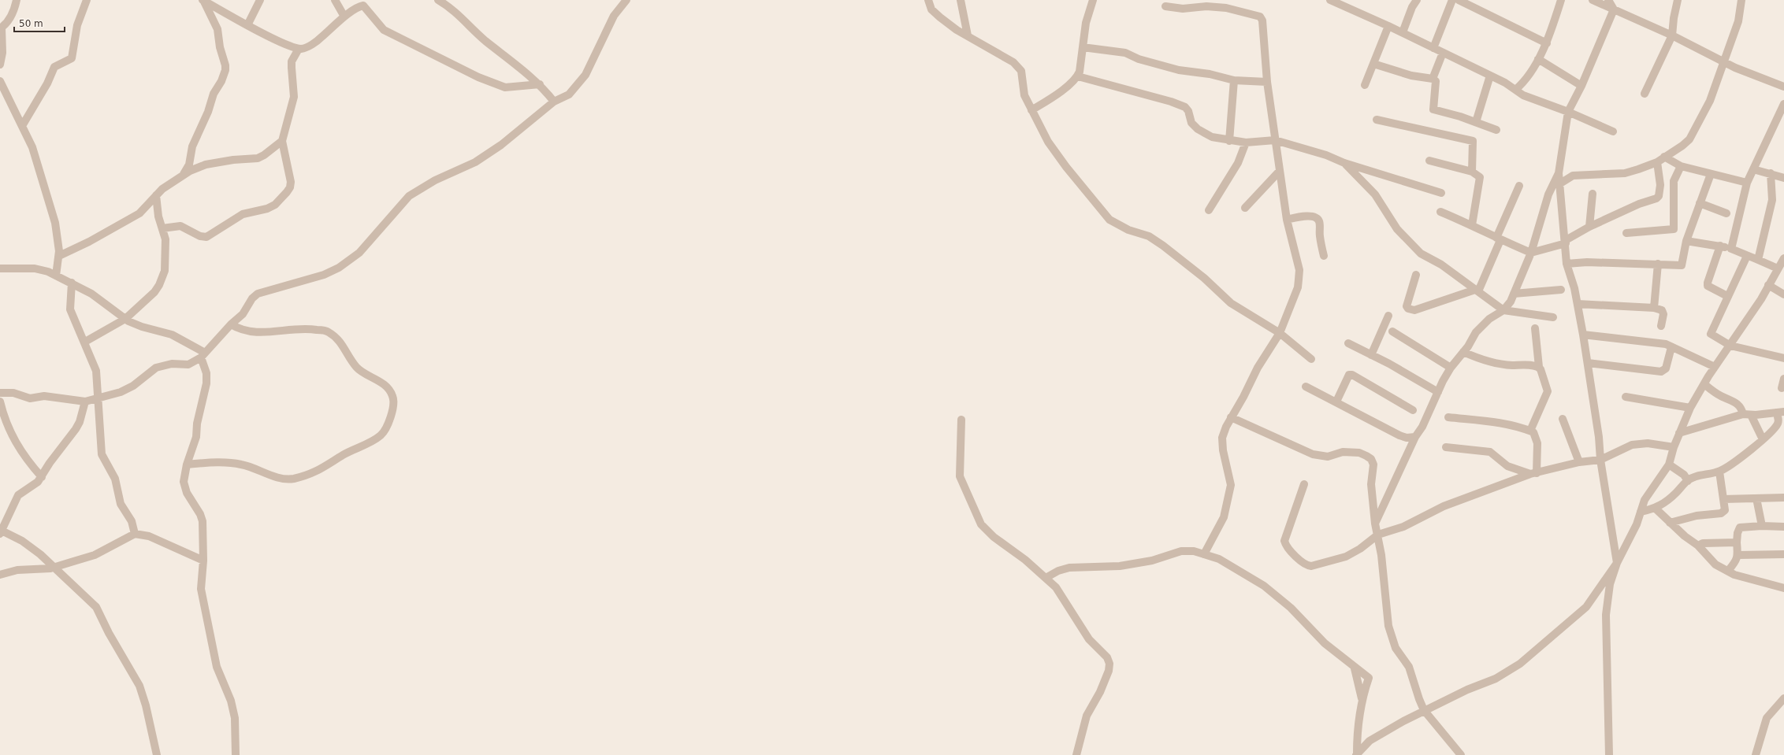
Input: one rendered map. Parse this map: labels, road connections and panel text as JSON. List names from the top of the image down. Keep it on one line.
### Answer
{"scale_bar":"50 m"}
